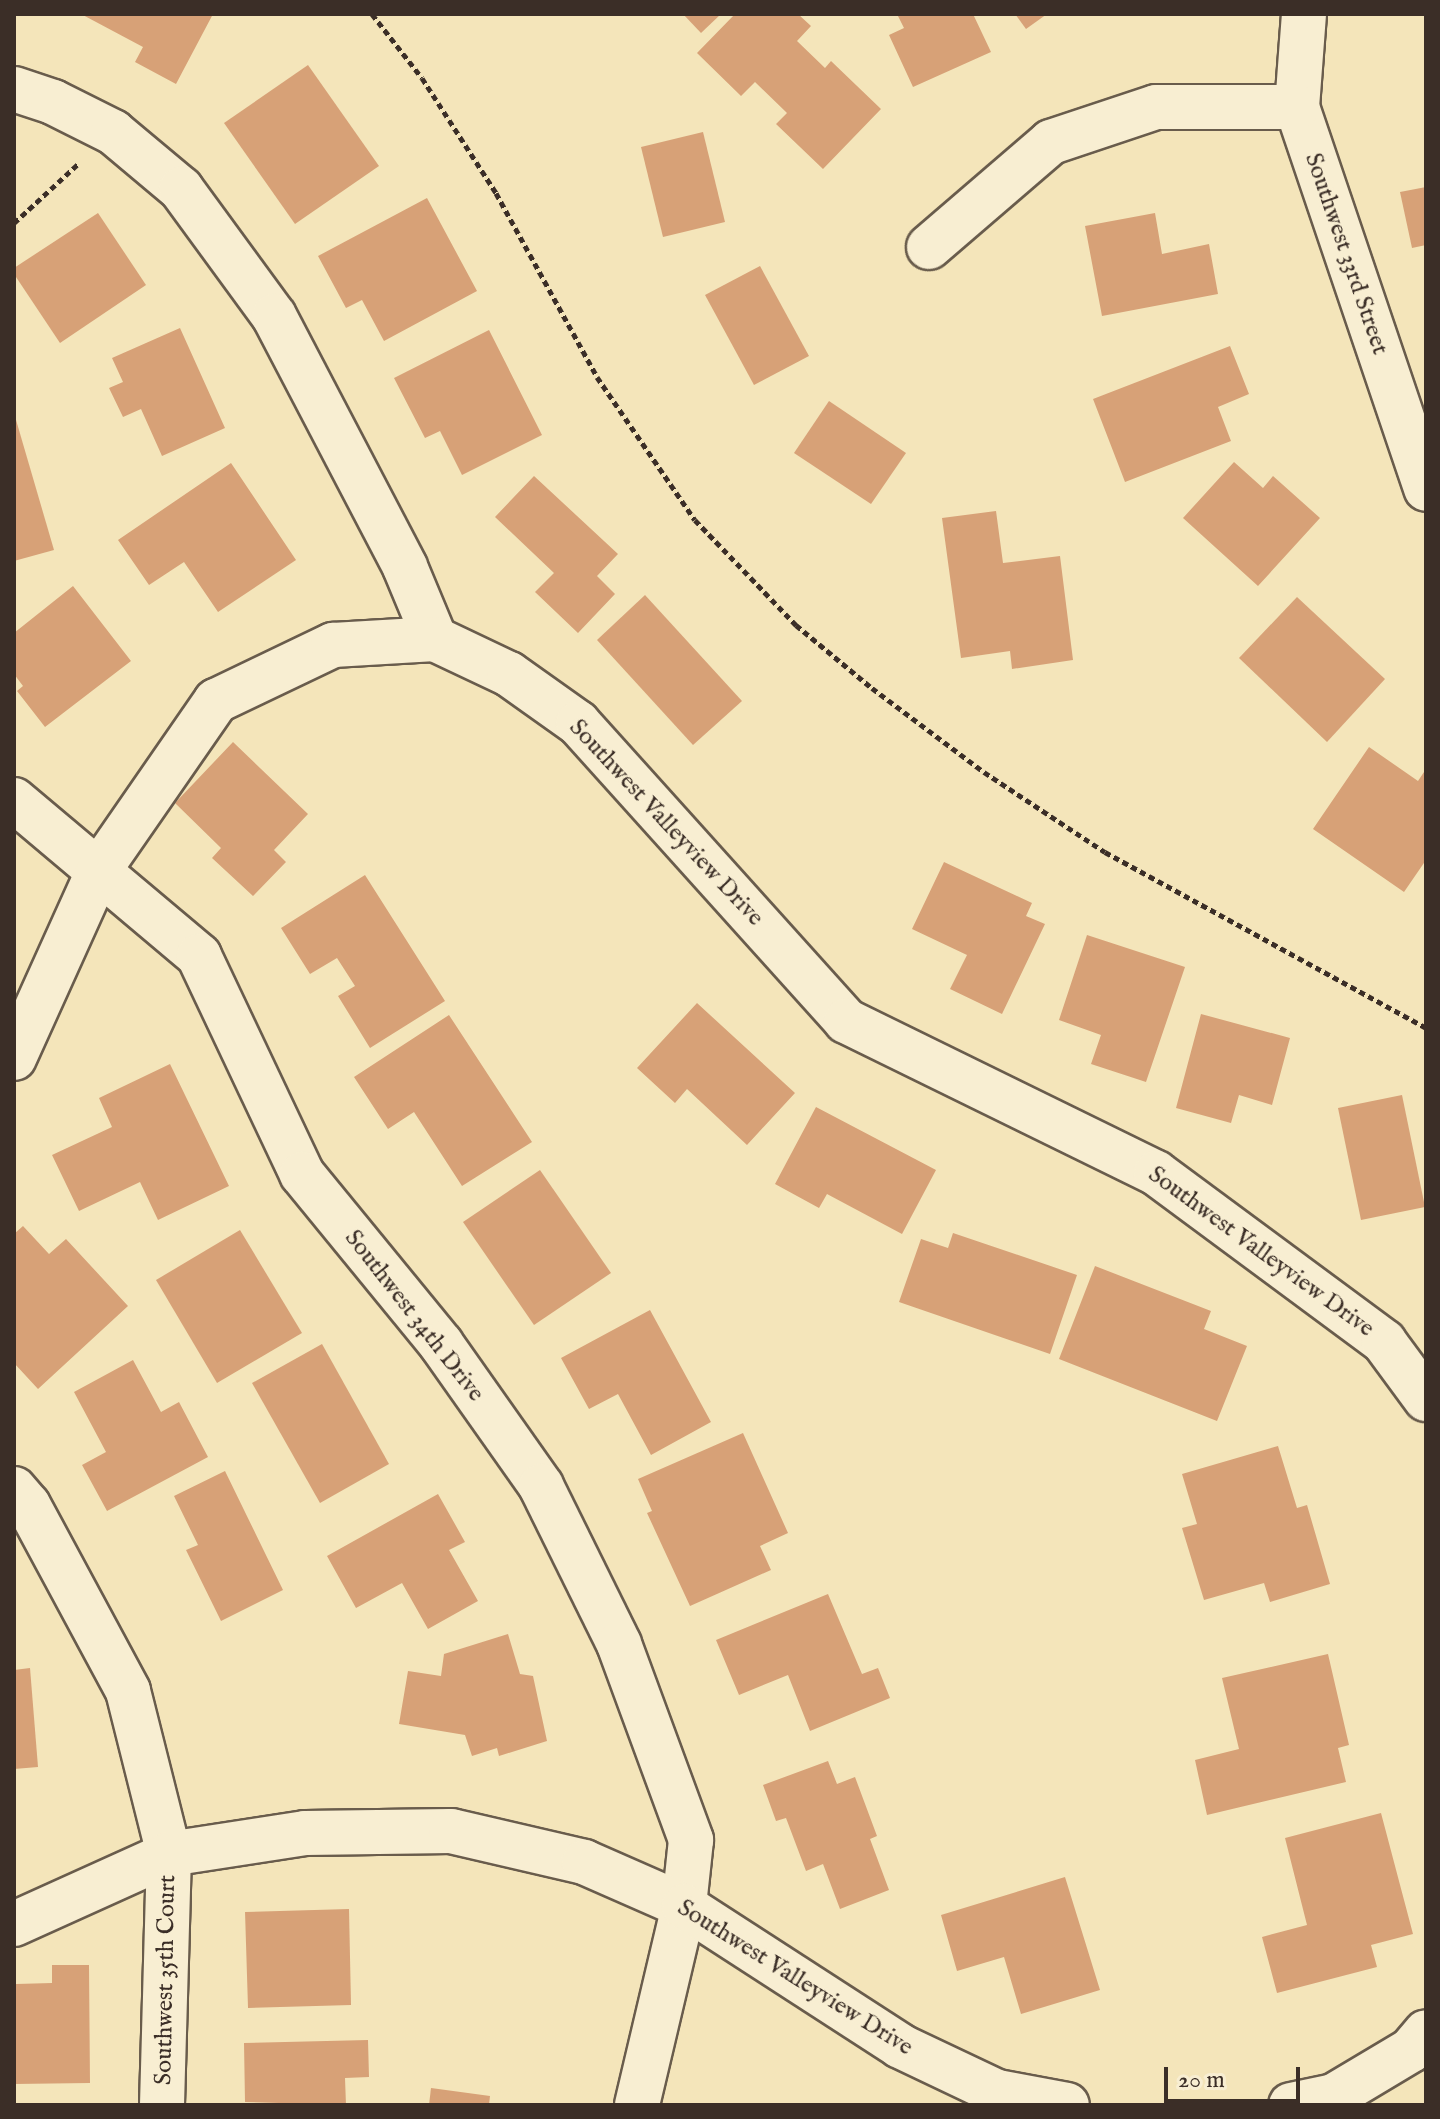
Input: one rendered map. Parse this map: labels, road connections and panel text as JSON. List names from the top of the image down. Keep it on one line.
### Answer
{"streets":{"street":["Southwest 33rd Street","Southwest Valleyview Drive","Southwest 34th Drive","Southwest 35th Court"]},"crossings":[["Southwest Valleyview Drive","Southwest 34th Drive"],["Southwest Valleyview Drive","Southwest 35th Court"]],"scale_bar":"20 m"}
